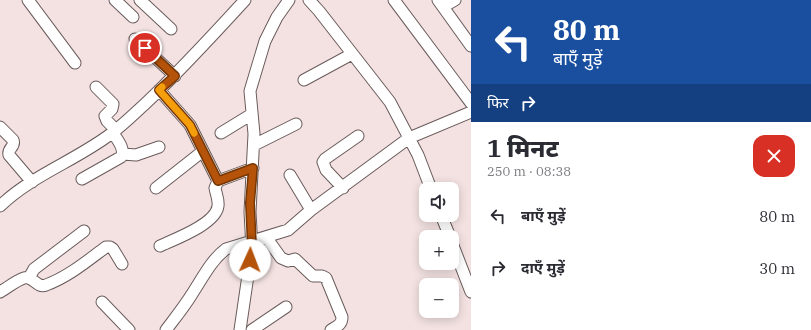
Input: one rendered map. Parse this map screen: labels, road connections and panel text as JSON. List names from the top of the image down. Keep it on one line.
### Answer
{"page":{"turn":["80 m","बाएँ मुड़ें"],"then":"फिर","heading":["1 मिनट","250 m · 08:38"],"map_buttons":["+","−"],"list":[{"name":"बाएँ मुड़ें","value":"80 m"},{"name":"दाएँ मुड़ें","value":"30 m"}]}}
